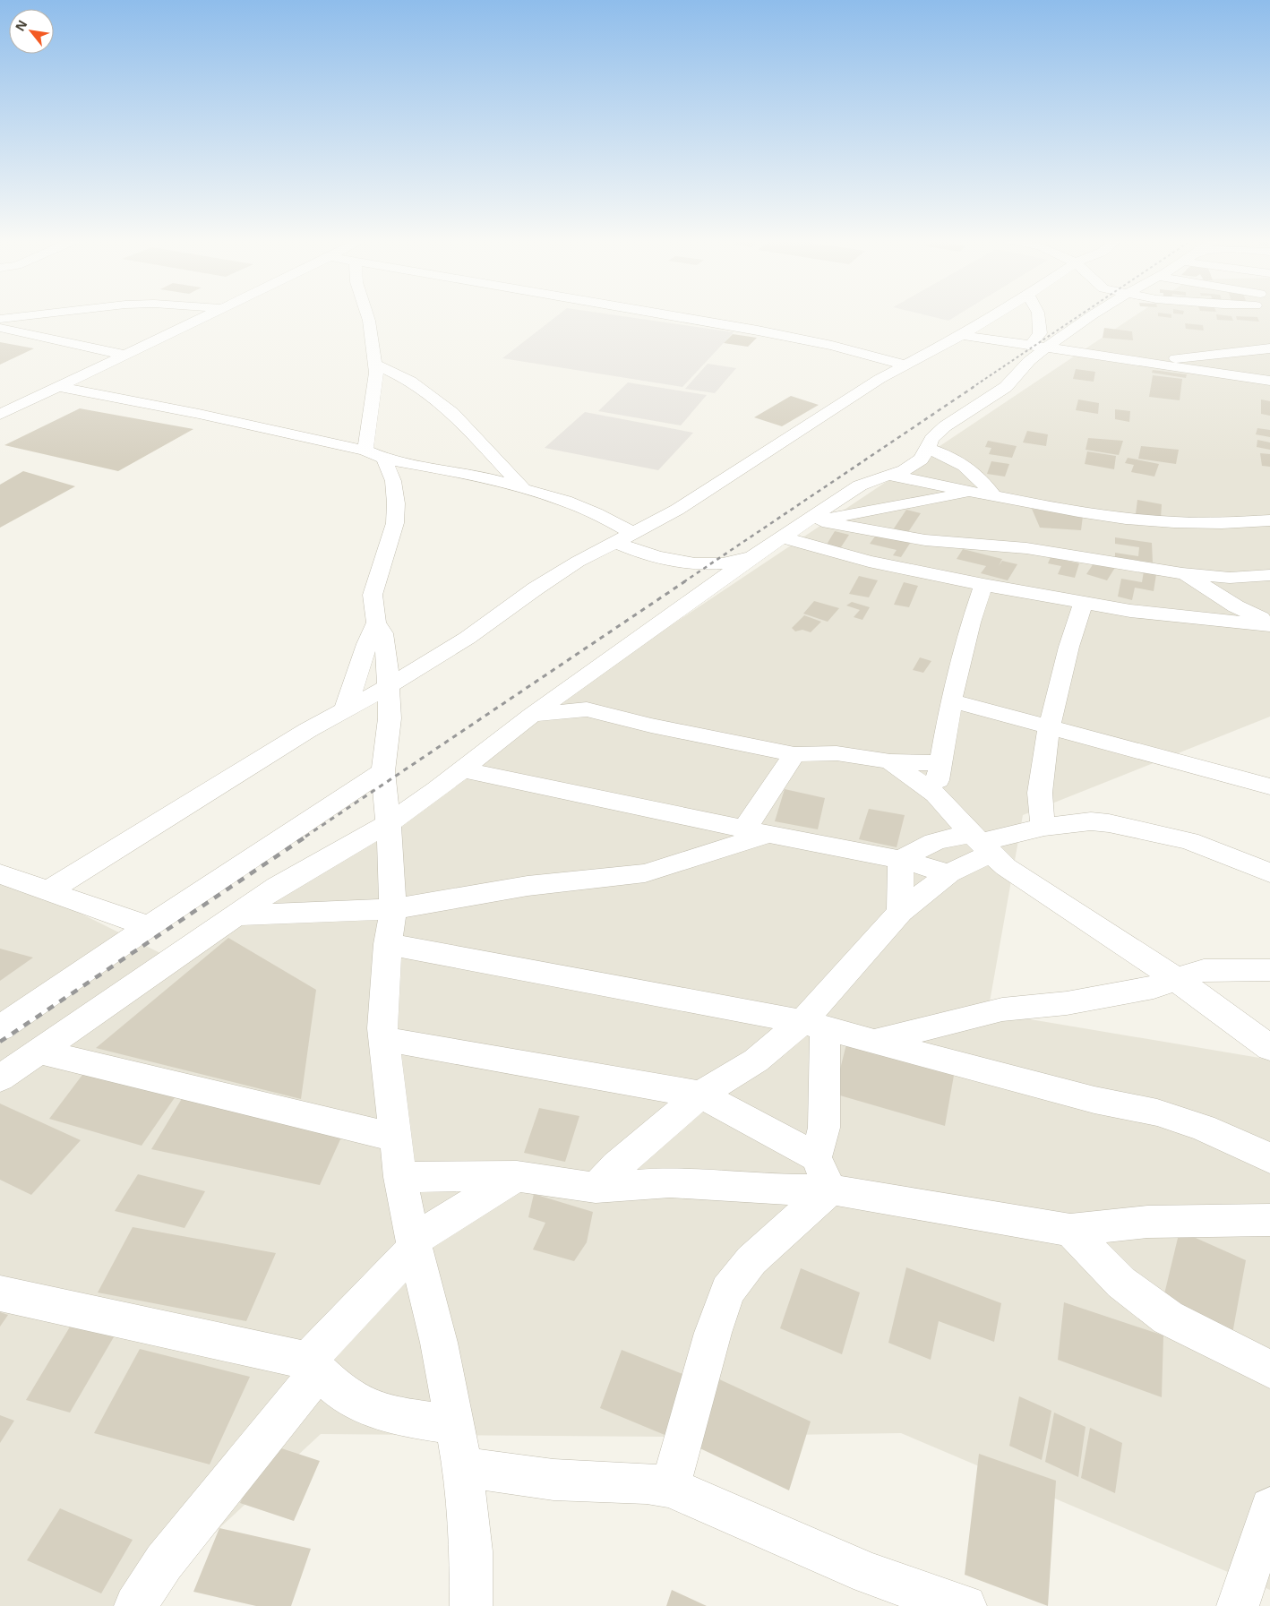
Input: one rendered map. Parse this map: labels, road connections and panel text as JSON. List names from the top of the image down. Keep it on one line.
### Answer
{"north":"top left"}
